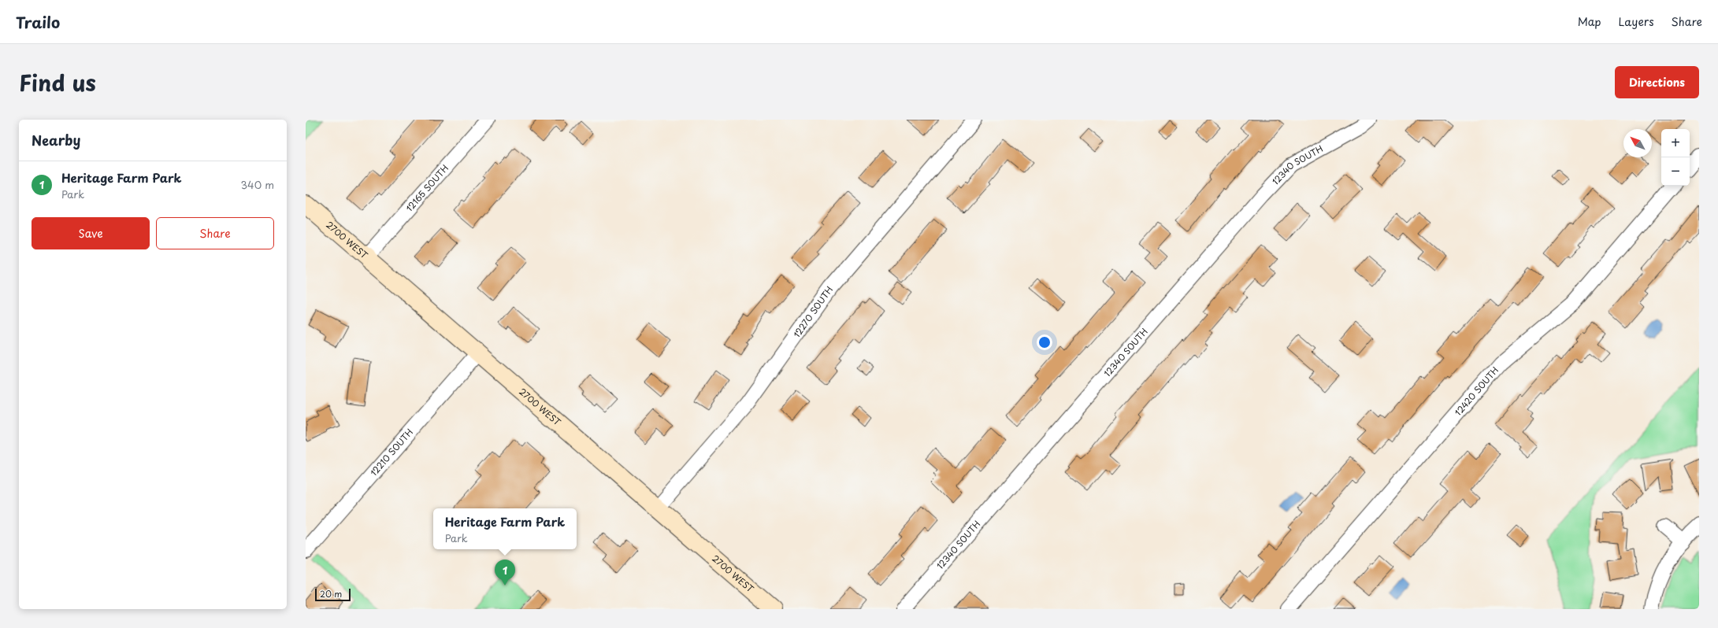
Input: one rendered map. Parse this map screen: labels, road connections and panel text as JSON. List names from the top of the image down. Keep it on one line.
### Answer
{"streets":{"main road":["2700 WEST"],"street":["12340 SOUTH","12165 SOUTH","12270 SOUTH","12420 SOUTH","12210 SOUTH"]},"crossings":[["12165 SOUTH","2700 WEST"],["2700 WEST","12270 SOUTH"],["2700 WEST","12210 SOUTH"]],"scale_bar":"20 m","north":"top left","page":{"header":"Trailo","nav":["Map","Layers","Share"],"title":"Find us","buttons":["Directions",["Save","Share"]],"heading":"Nearby","map_buttons":["+","−"],"list":[{"mark":"1","name":"Heritage Farm Park","note":"Park","value":"340 m"}],"popup":["Heritage Farm Park","Park"],"pins":"1","scale":"20 m"}}
